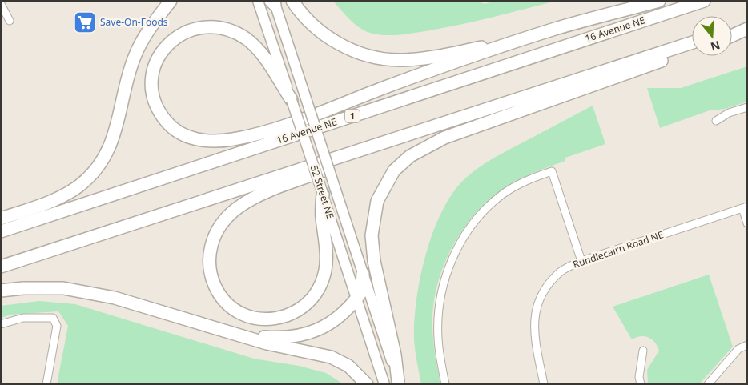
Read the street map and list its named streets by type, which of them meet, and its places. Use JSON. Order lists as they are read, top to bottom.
{
  "streets": {
    "highway": ["16 Avenue NE", "1"],
    "main road": ["52 Street NE"],
    "street": ["Rundlecairn Road NE"]
  },
  "places": {
    "supermarket": ["Save-On-Foods"]
  },
  "north": "bottom"
}
